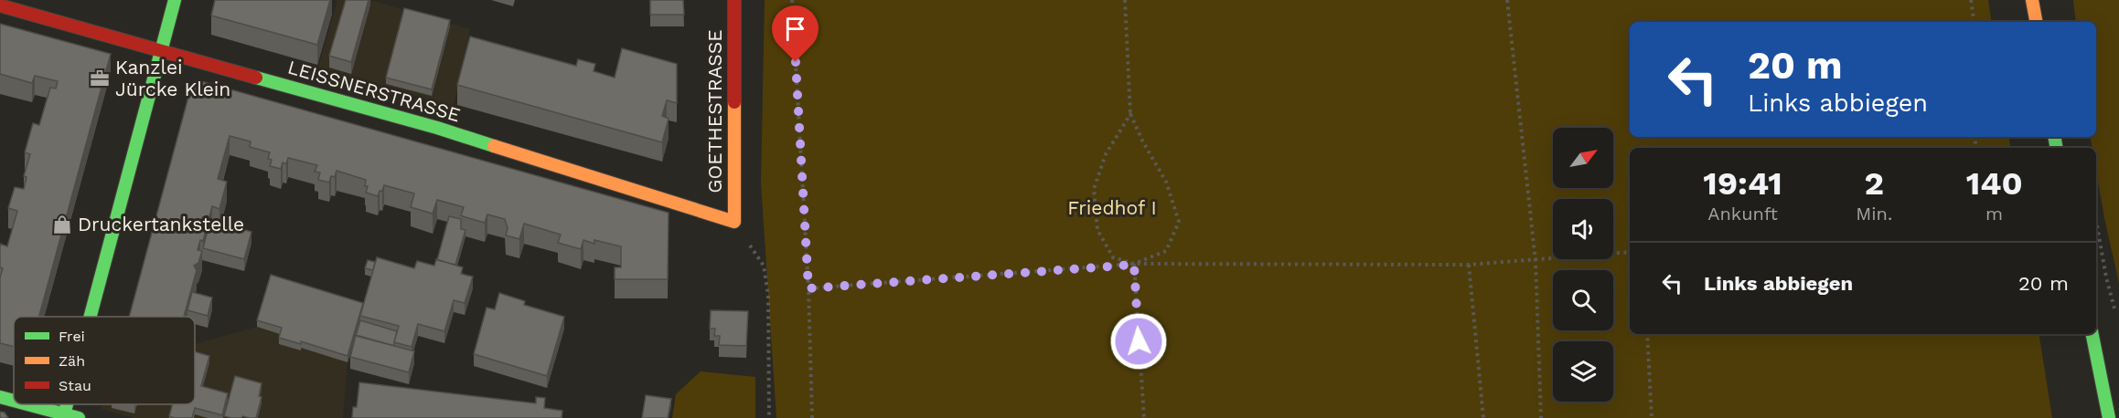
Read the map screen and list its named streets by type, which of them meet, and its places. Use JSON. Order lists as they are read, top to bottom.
{
  "streets": {
    "street": ["LEISSNERSTRASSE", "GOETHESTRASSE"]
  },
  "crossings": [
    ["LEISSNERSTRASSE", "GOETHESTRASSE"]
  ],
  "parks": ["Friedhof I"],
  "places": {
    "office": ["Kanzlei Jürcke Klein"],
    "shop": ["Druckertankstelle"]
  },
  "legend": ["Frei", "Zäh", "Stau"],
  "north": "top right",
  "page": {
    "turn": ["20 m", "Links abbiegen"],
    "eta": [
      "19:41",
      "Ankunft",
      "2",
      "Min.",
      "140",
      "m"
    ],
    "list": [
      {
        "name": "Links abbiegen",
        "value": "20 m"
      }
    ]
  }
}
